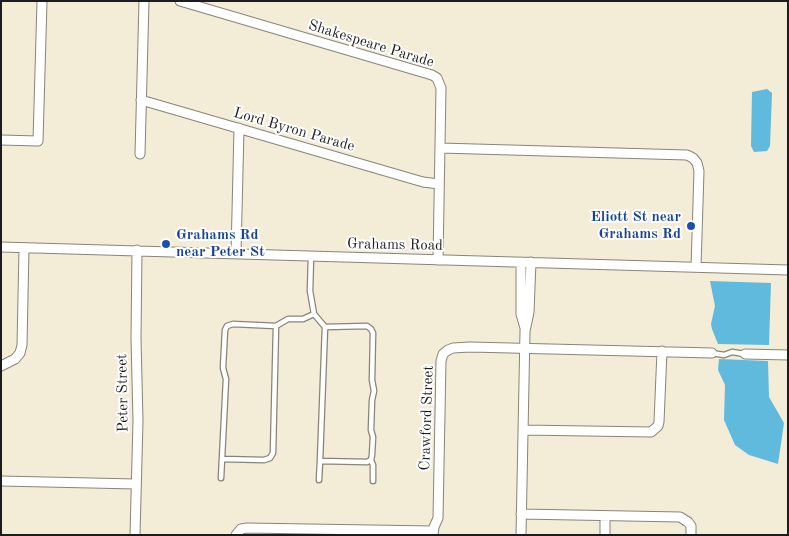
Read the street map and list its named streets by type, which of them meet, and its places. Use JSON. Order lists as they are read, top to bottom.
{
  "streets": {
    "street": [
      "Shakespeare Parade",
      "Lord Byron Parade",
      "Grahams Road",
      "Peter Street",
      "Crawford Street"
    ]
  },
  "crossings": [
    ["Shakespeare Parade", "Lord Byron Parade"],
    ["Shakespeare Parade", "Grahams Road"],
    ["Grahams Road", "Peter Street"]
  ],
  "places": ["Eliott St near Grahams Rd", "Grahams Rd near Peter St"]
}
